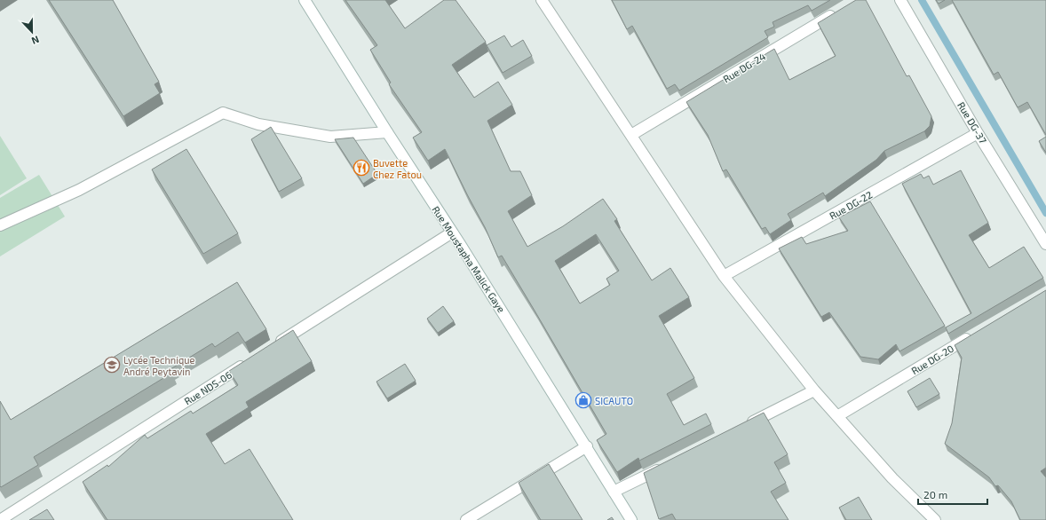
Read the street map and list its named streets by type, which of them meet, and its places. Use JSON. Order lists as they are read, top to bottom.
{
  "streets": {
    "street": [
      "Rue DG-24",
      "Rue DG-37",
      "Rue DG-22",
      "Rue Moustapha Malick Gaye",
      "Rue DG-20",
      "Rue NDS-06"
    ]
  },
  "crossings": [
    ["Rue DG-37", "Rue DG-22"]
  ],
  "places": {
    "restaurant": ["Buvette Chez Fatou"],
    "school or university": ["Lycée Technique André Peytavin"],
    "shop": ["SICAUTO"]
  },
  "scale_bar": "20 m",
  "north": "bottom"
}
